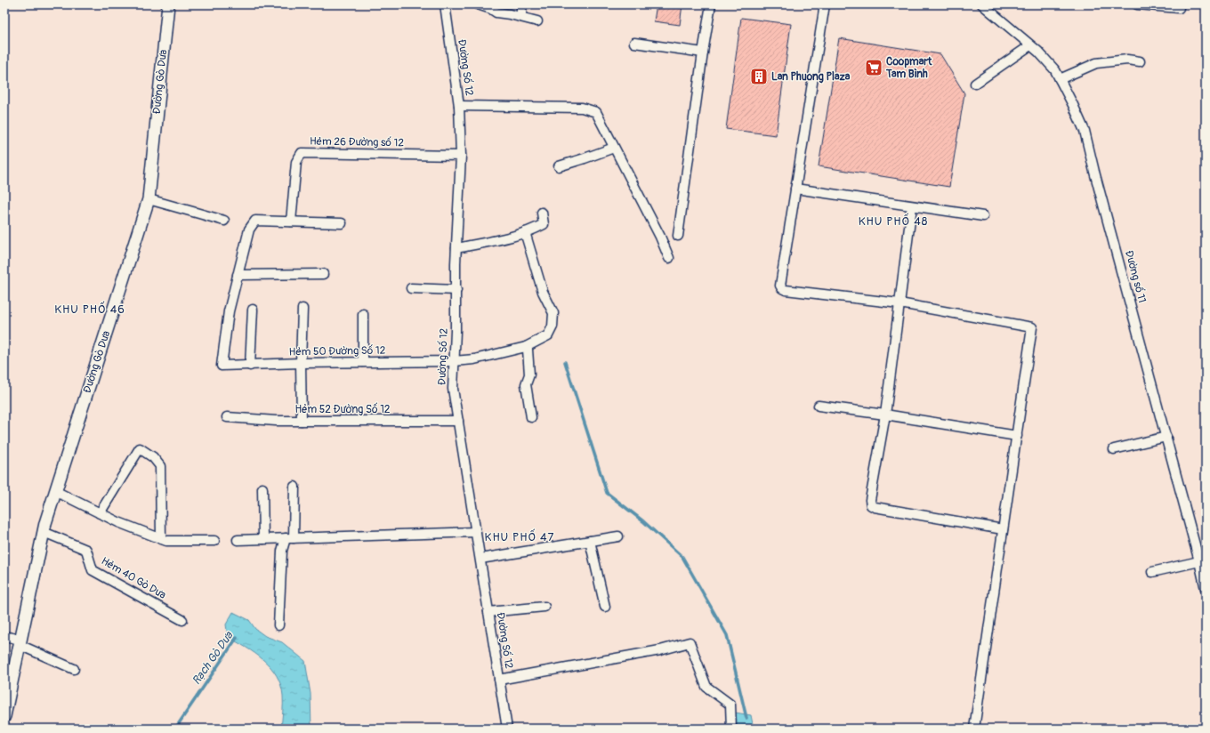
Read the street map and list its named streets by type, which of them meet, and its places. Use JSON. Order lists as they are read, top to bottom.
{
  "streets": {
    "street": [
      "Đường Số 12",
      "Đường Gò Dưa",
      "Hẻm 26 Đường số 12",
      "Đường số 11",
      "Hẻm 50 Đường Số 12",
      "Hẻm 52 Đường Số 12",
      "Hẻm 40 Gò Dưa"
    ]
  },
  "crossings": [
    ["Đường Số 12", "Hẻm 26 Đường số 12"],
    ["Đường Số 12", "Hẻm 50 Đường Số 12"],
    ["Đường Số 12", "Hẻm 52 Đường Số 12"],
    ["Đường Gò Dưa", "Hẻm 40 Gò Dưa"]
  ],
  "districts": ["KHU PHỐ 48", "KHU PHỐ 46", "KHU PHỐ 47"],
  "water": ["Rạch Gò Dưa"],
  "places": {
    "supermarket": ["Coopmart Tam Bình"],
    "building": ["Lan Phuong Plaza"]
  }
}
